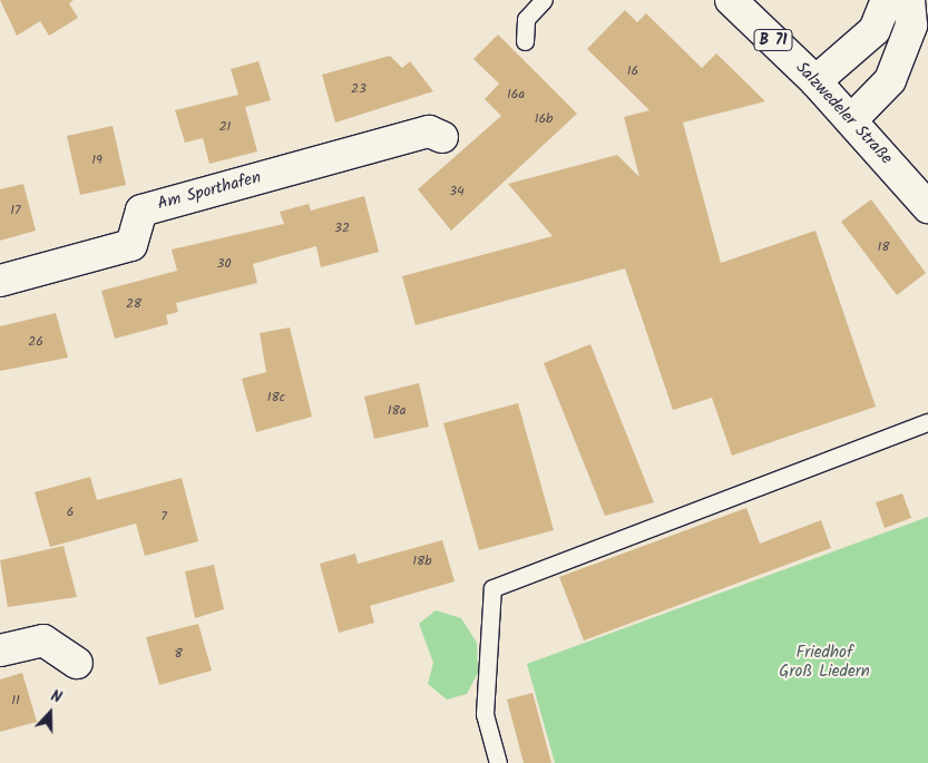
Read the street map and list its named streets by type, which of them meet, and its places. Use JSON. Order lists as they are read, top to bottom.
{
  "streets": {
    "street": ["B 71", "Salzwedeler Straße", "Am Sporthafen"]
  },
  "parks": ["Friedhof Groß Liedern"],
  "house_numbers": [
    "16",
    "23",
    "16a",
    "16b",
    "21",
    "19",
    "34",
    "17",
    "32",
    "18",
    "30",
    "28",
    "26",
    "18c",
    "18a",
    "6",
    "7",
    "18b",
    "8",
    "11"
  ],
  "north": "top"
}
